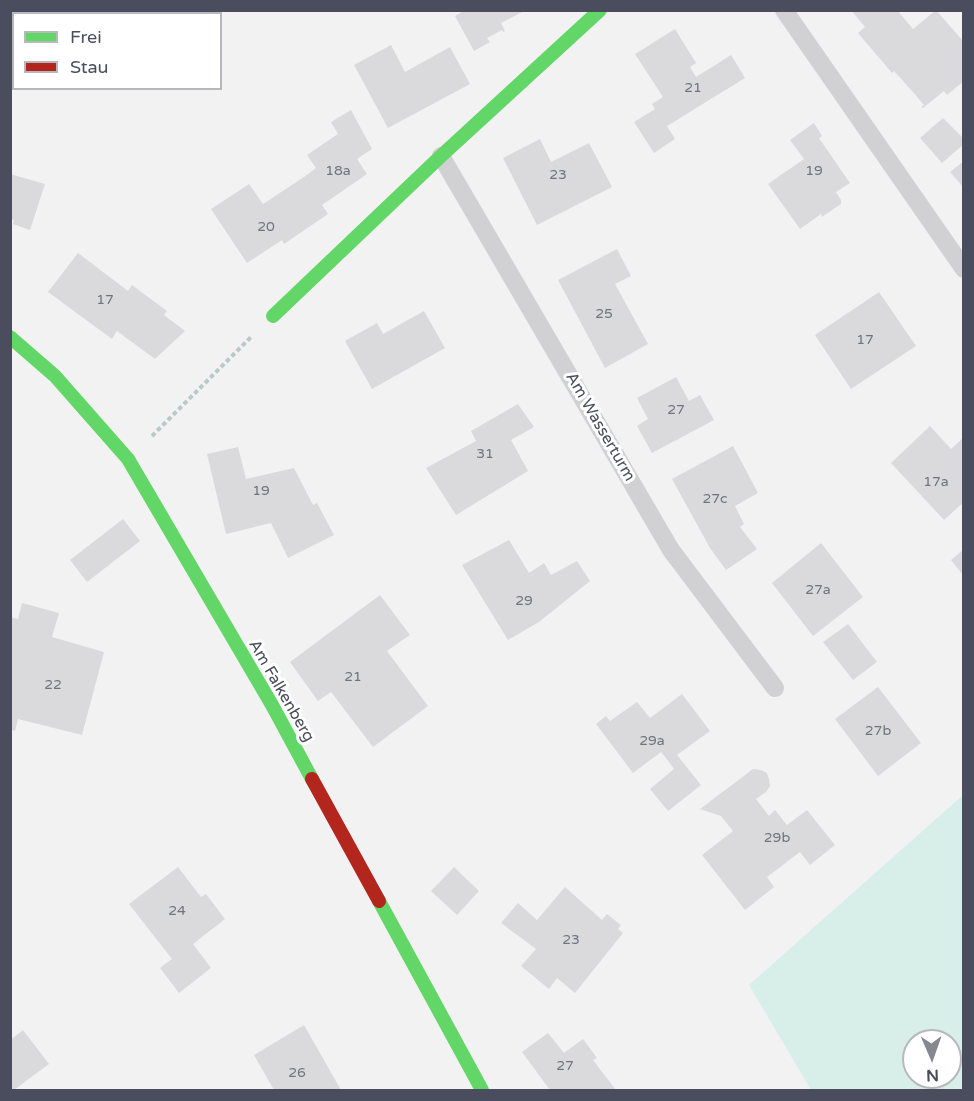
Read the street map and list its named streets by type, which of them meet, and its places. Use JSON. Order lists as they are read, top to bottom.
{
  "streets": {
    "street": ["Am Falkenberg"],
    "lane": ["Am Wasserturm"]
  },
  "house_numbers": [
    "21",
    "18a",
    "19",
    "23",
    "20",
    "17",
    "25",
    "17",
    "27",
    "31",
    "17a",
    "19",
    "27c",
    "27a",
    "29",
    "21",
    "22",
    "27b",
    "29a",
    "29b",
    "24",
    "23",
    "27",
    "26"
  ],
  "legend": ["Frei", "Stau"],
  "north": "bottom"
}
